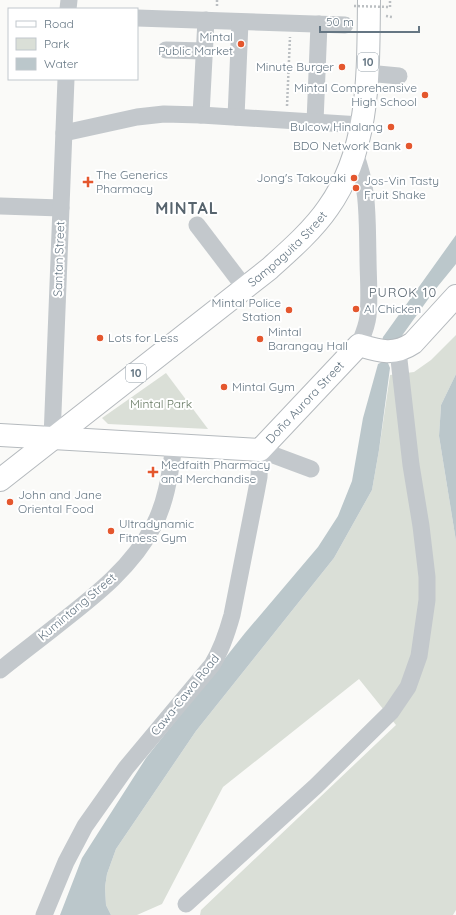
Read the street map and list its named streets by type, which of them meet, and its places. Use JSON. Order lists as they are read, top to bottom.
{
  "streets": {
    "main road": ["10", "Sampaguita Street", "Doña Aurora Street"],
    "street": ["Santan Street", "Kumintang Street", "Cawa-Cawa Road"]
  },
  "crossings": [
    ["Sampaguita Street", "Santan Street"],
    ["Sampaguita Street", "Doña Aurora Street"],
    ["Santan Street", "Doña Aurora Street"],
    ["Doña Aurora Street", "Kumintang Street"],
    ["Doña Aurora Street", "Cawa-Cawa Road"]
  ],
  "districts": ["MINTAL", "PUROK 10"],
  "parks": ["Mintal Park"],
  "places": {
    "other": [
      "Mintal Public Market",
      "Minute Burger",
      "Mintal Comprehensive High School",
      "Bulcow Hinalang",
      "BDO Network Bank",
      "Jong's Takoyaki",
      "Jos-Vin Tasty Fruit Shake",
      "Al Chicken",
      "Mintal Police Station",
      "Lots for Less",
      "Mintal Barangay Hall",
      "Mintal Gym",
      "John and Jane Oriental Food",
      "Ultradynamic Fitness Gym"
    ],
    "health": ["The Generics Pharmacy", "Medfaith Pharmacy and Merchandise"]
  },
  "legend": ["Road", "Park", "Water"],
  "scale_bar": "50 m"
}
